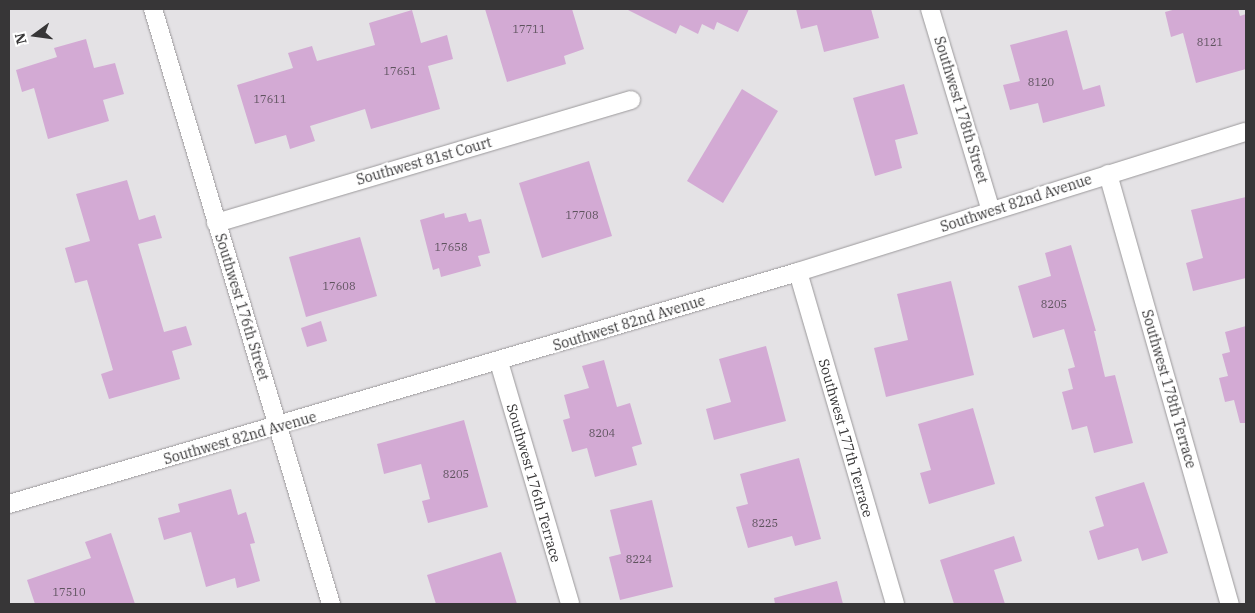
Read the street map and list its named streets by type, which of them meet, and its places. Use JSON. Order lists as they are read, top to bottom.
{
  "streets": {
    "street": [
      "Southwest 178th Street",
      "Southwest 81st Court",
      "Southwest 82nd Avenue",
      "Southwest 176th Street",
      "Southwest 178th Terrace",
      "Southwest 177th Terrace",
      "Southwest 176th Terrace"
    ]
  },
  "crossings": [
    ["Southwest 178th Street", "Southwest 82nd Avenue"],
    ["Southwest 81st Court", "Southwest 176th Street"],
    ["Southwest 82nd Avenue", "Southwest 176th Street"],
    ["Southwest 82nd Avenue", "Southwest 178th Terrace"],
    ["Southwest 82nd Avenue", "Southwest 177th Terrace"],
    ["Southwest 82nd Avenue", "Southwest 176th Terrace"]
  ],
  "house_numbers": [
    "17711",
    "8121",
    "17651",
    "8120",
    "17611",
    "17708",
    "17658",
    "17608",
    "8205",
    "8204",
    "8205",
    "8225",
    "8224",
    "17510"
  ],
  "north": "left"
}
